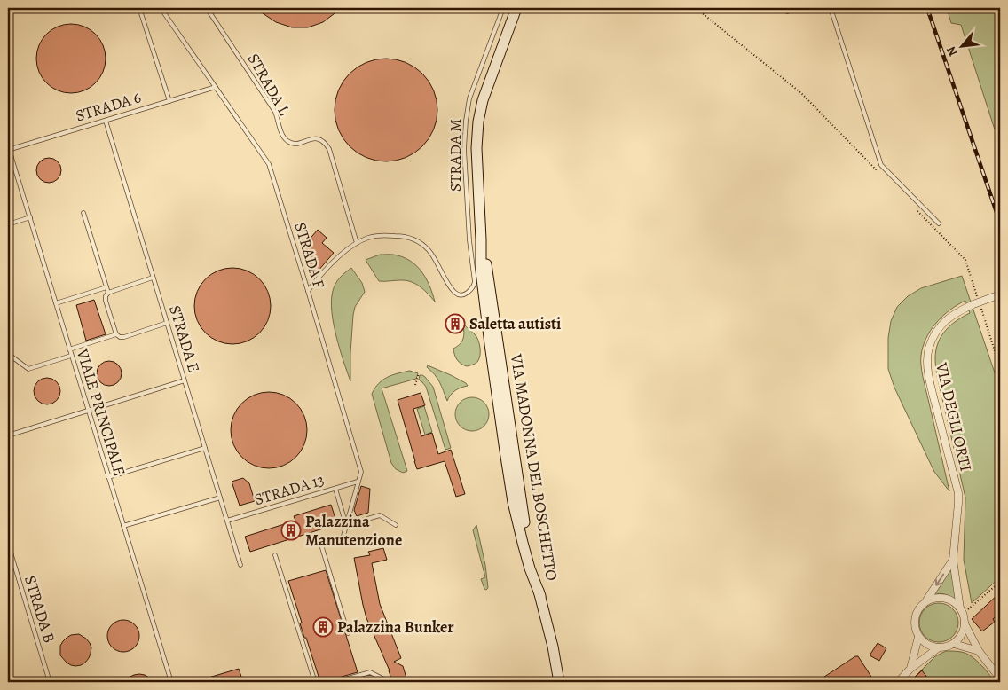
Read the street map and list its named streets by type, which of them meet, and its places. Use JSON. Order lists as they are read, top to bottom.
{
  "streets": {
    "main road": ["VIA MADONNA DEL BOSCHETTO"],
    "street": ["VIA DEGLI ORTI"],
    "lane": [
      "STRADA L",
      "STRADA 6",
      "STRADA M",
      "STRADA F",
      "STRADA E",
      "VIALE PRINCIPALE",
      "STRADA 13",
      "STRADA B"
    ]
  },
  "crossings": [
    ["STRADA L", "STRADA M"],
    ["STRADA 6", "STRADA F"],
    ["STRADA 6", "STRADA E"],
    ["STRADA 6", "VIALE PRINCIPALE"],
    ["STRADA F", "STRADA 13"],
    ["STRADA E", "STRADA 13"]
  ],
  "places": {
    "building": ["Saletta autisti", "Palazzina Manutenzione", "Palazzina Bunker"]
  },
  "north": "bottom left"
}
